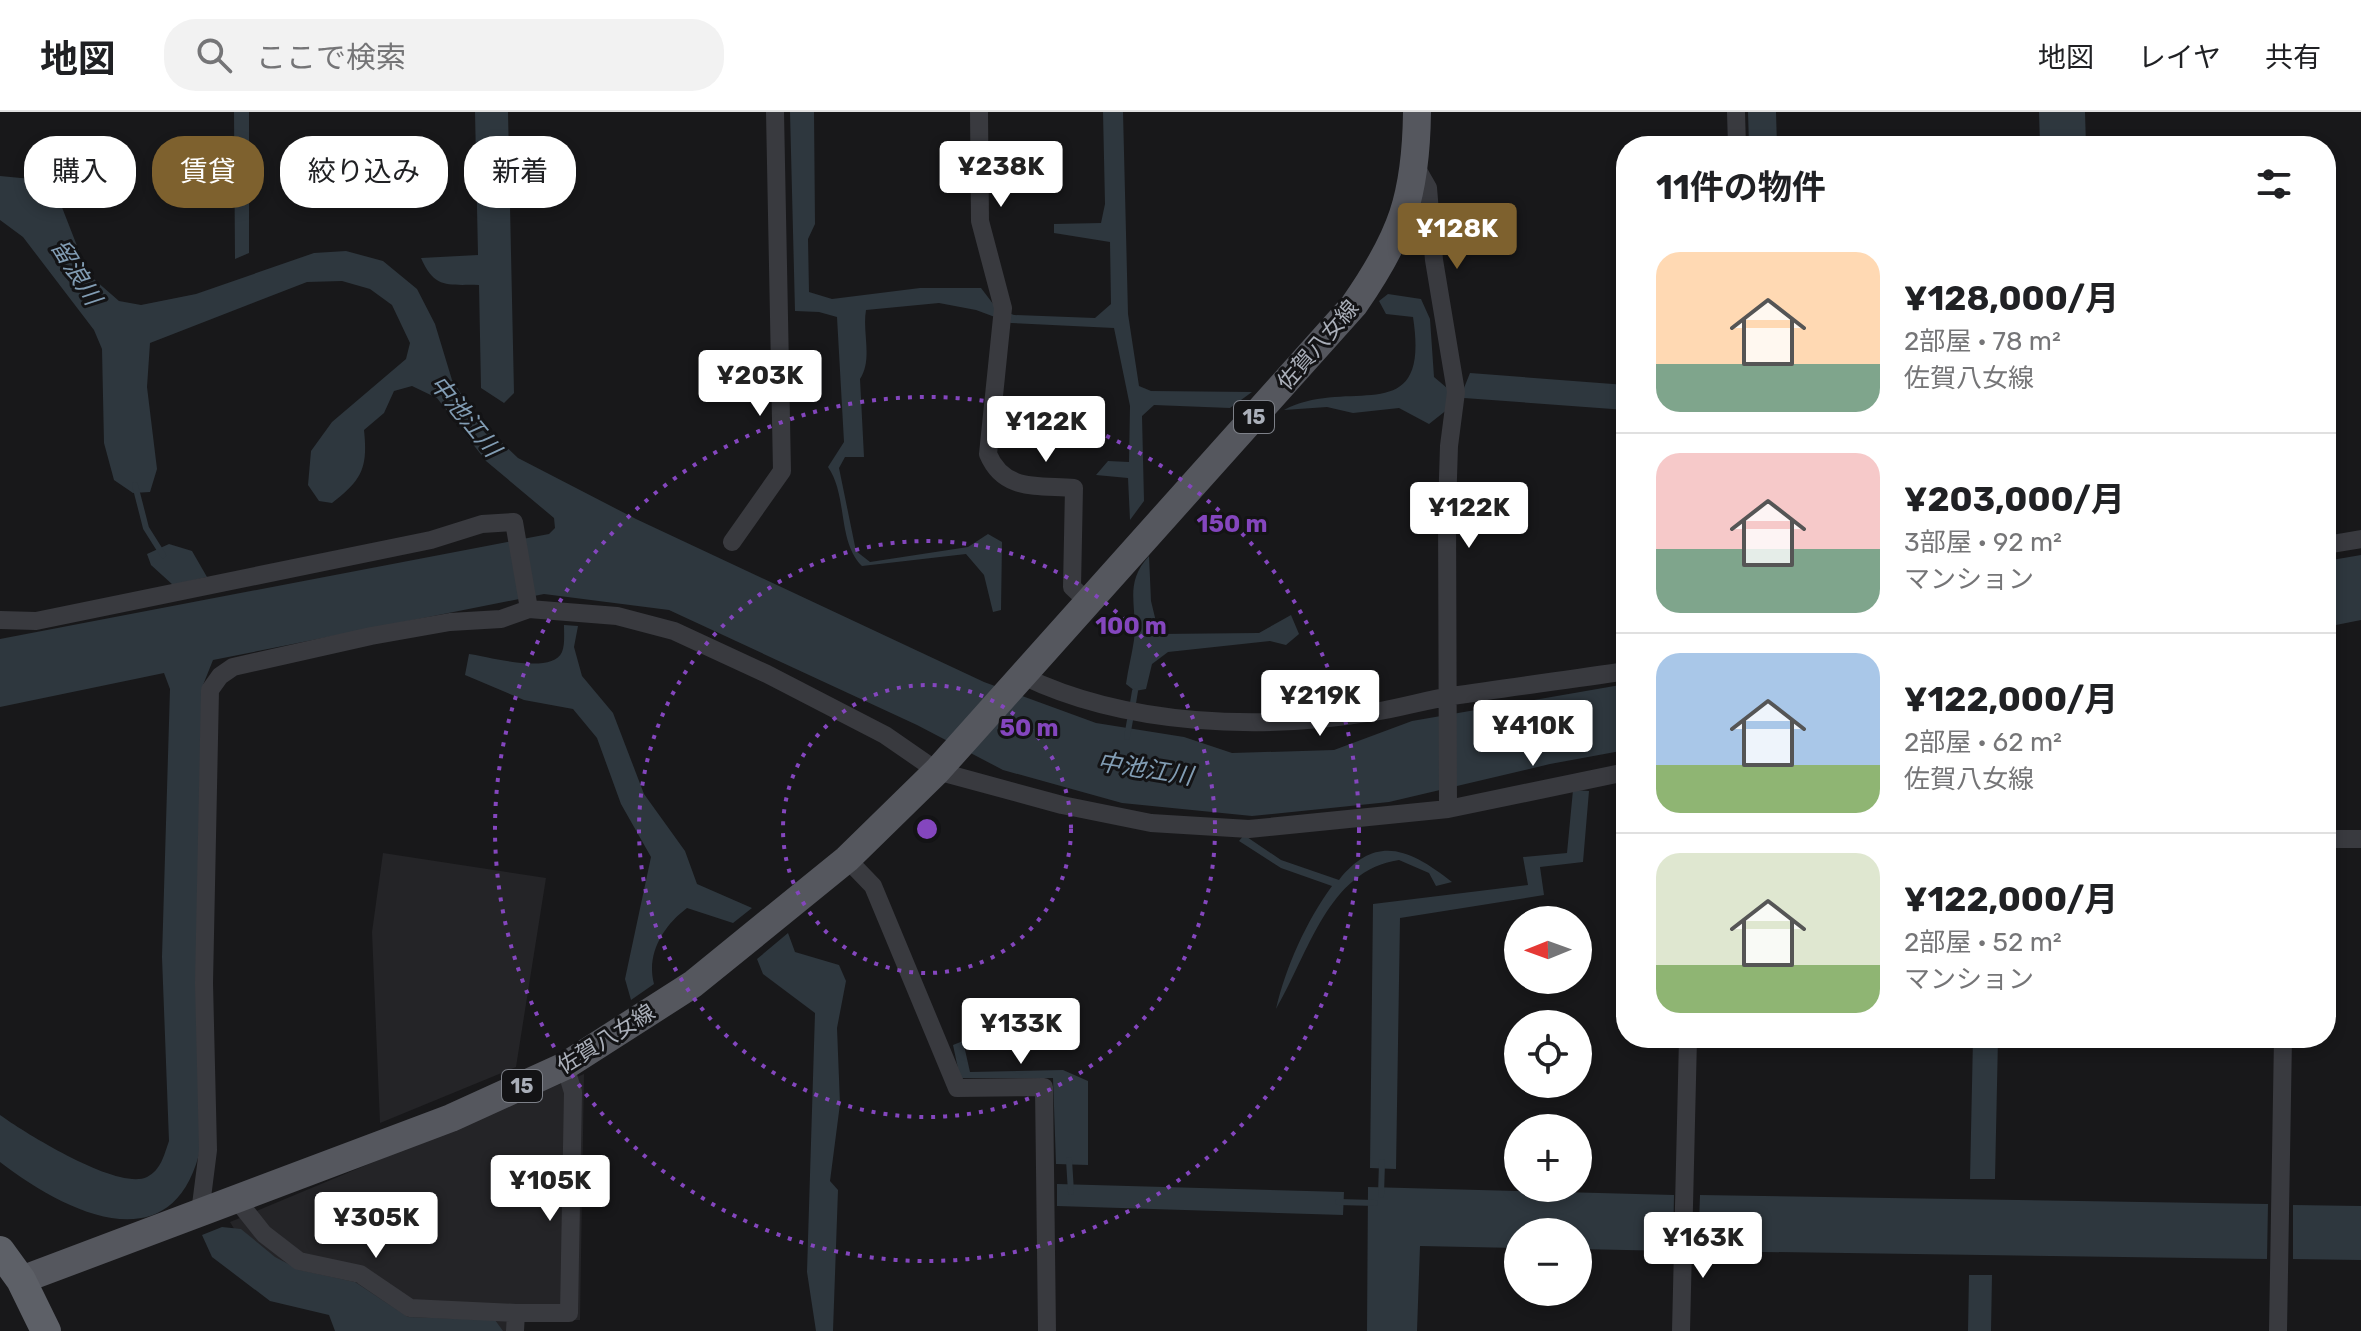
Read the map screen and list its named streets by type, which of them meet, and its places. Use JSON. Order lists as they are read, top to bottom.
{
  "streets": {
    "main road": ["佐賀八女線", "15"]
  },
  "crossings": [
    ["佐賀八女線", "15"]
  ],
  "water": ["留浪川", "中池江川"],
  "north": "left",
  "page": {
    "header": "地図",
    "search": "ここで検索",
    "nav": ["地図", "レイヤ", "共有"],
    "chip": [
      "購入",
      "賃貸",
      "絞り込み",
      "新着"
    ],
    "heading": "11件の物件",
    "price": [
      "¥238K",
      "¥128K",
      "¥203K",
      "¥122K",
      "¥122K",
      "¥219K",
      "¥410K",
      "¥133K",
      "¥105K",
      "¥305K",
      "¥163K"
    ],
    "list": [
      {
        "name": "¥128,000/月",
        "note": "2部屋 · 78 m² · 佐賀八女線"
      },
      {
        "name": "¥203,000/月",
        "note": "3部屋 · 92 m² · マンション"
      },
      {
        "name": "¥122,000/月",
        "note": "2部屋 · 62 m² · 佐賀八女線"
      },
      {
        "name": "¥122,000/月",
        "note": "2部屋 · 52 m² · マンション"
      }
    ],
    "map_buttons": ["+", "−"]
  },
  "rings": ["150 m", "100 m", "50 m"]
}
